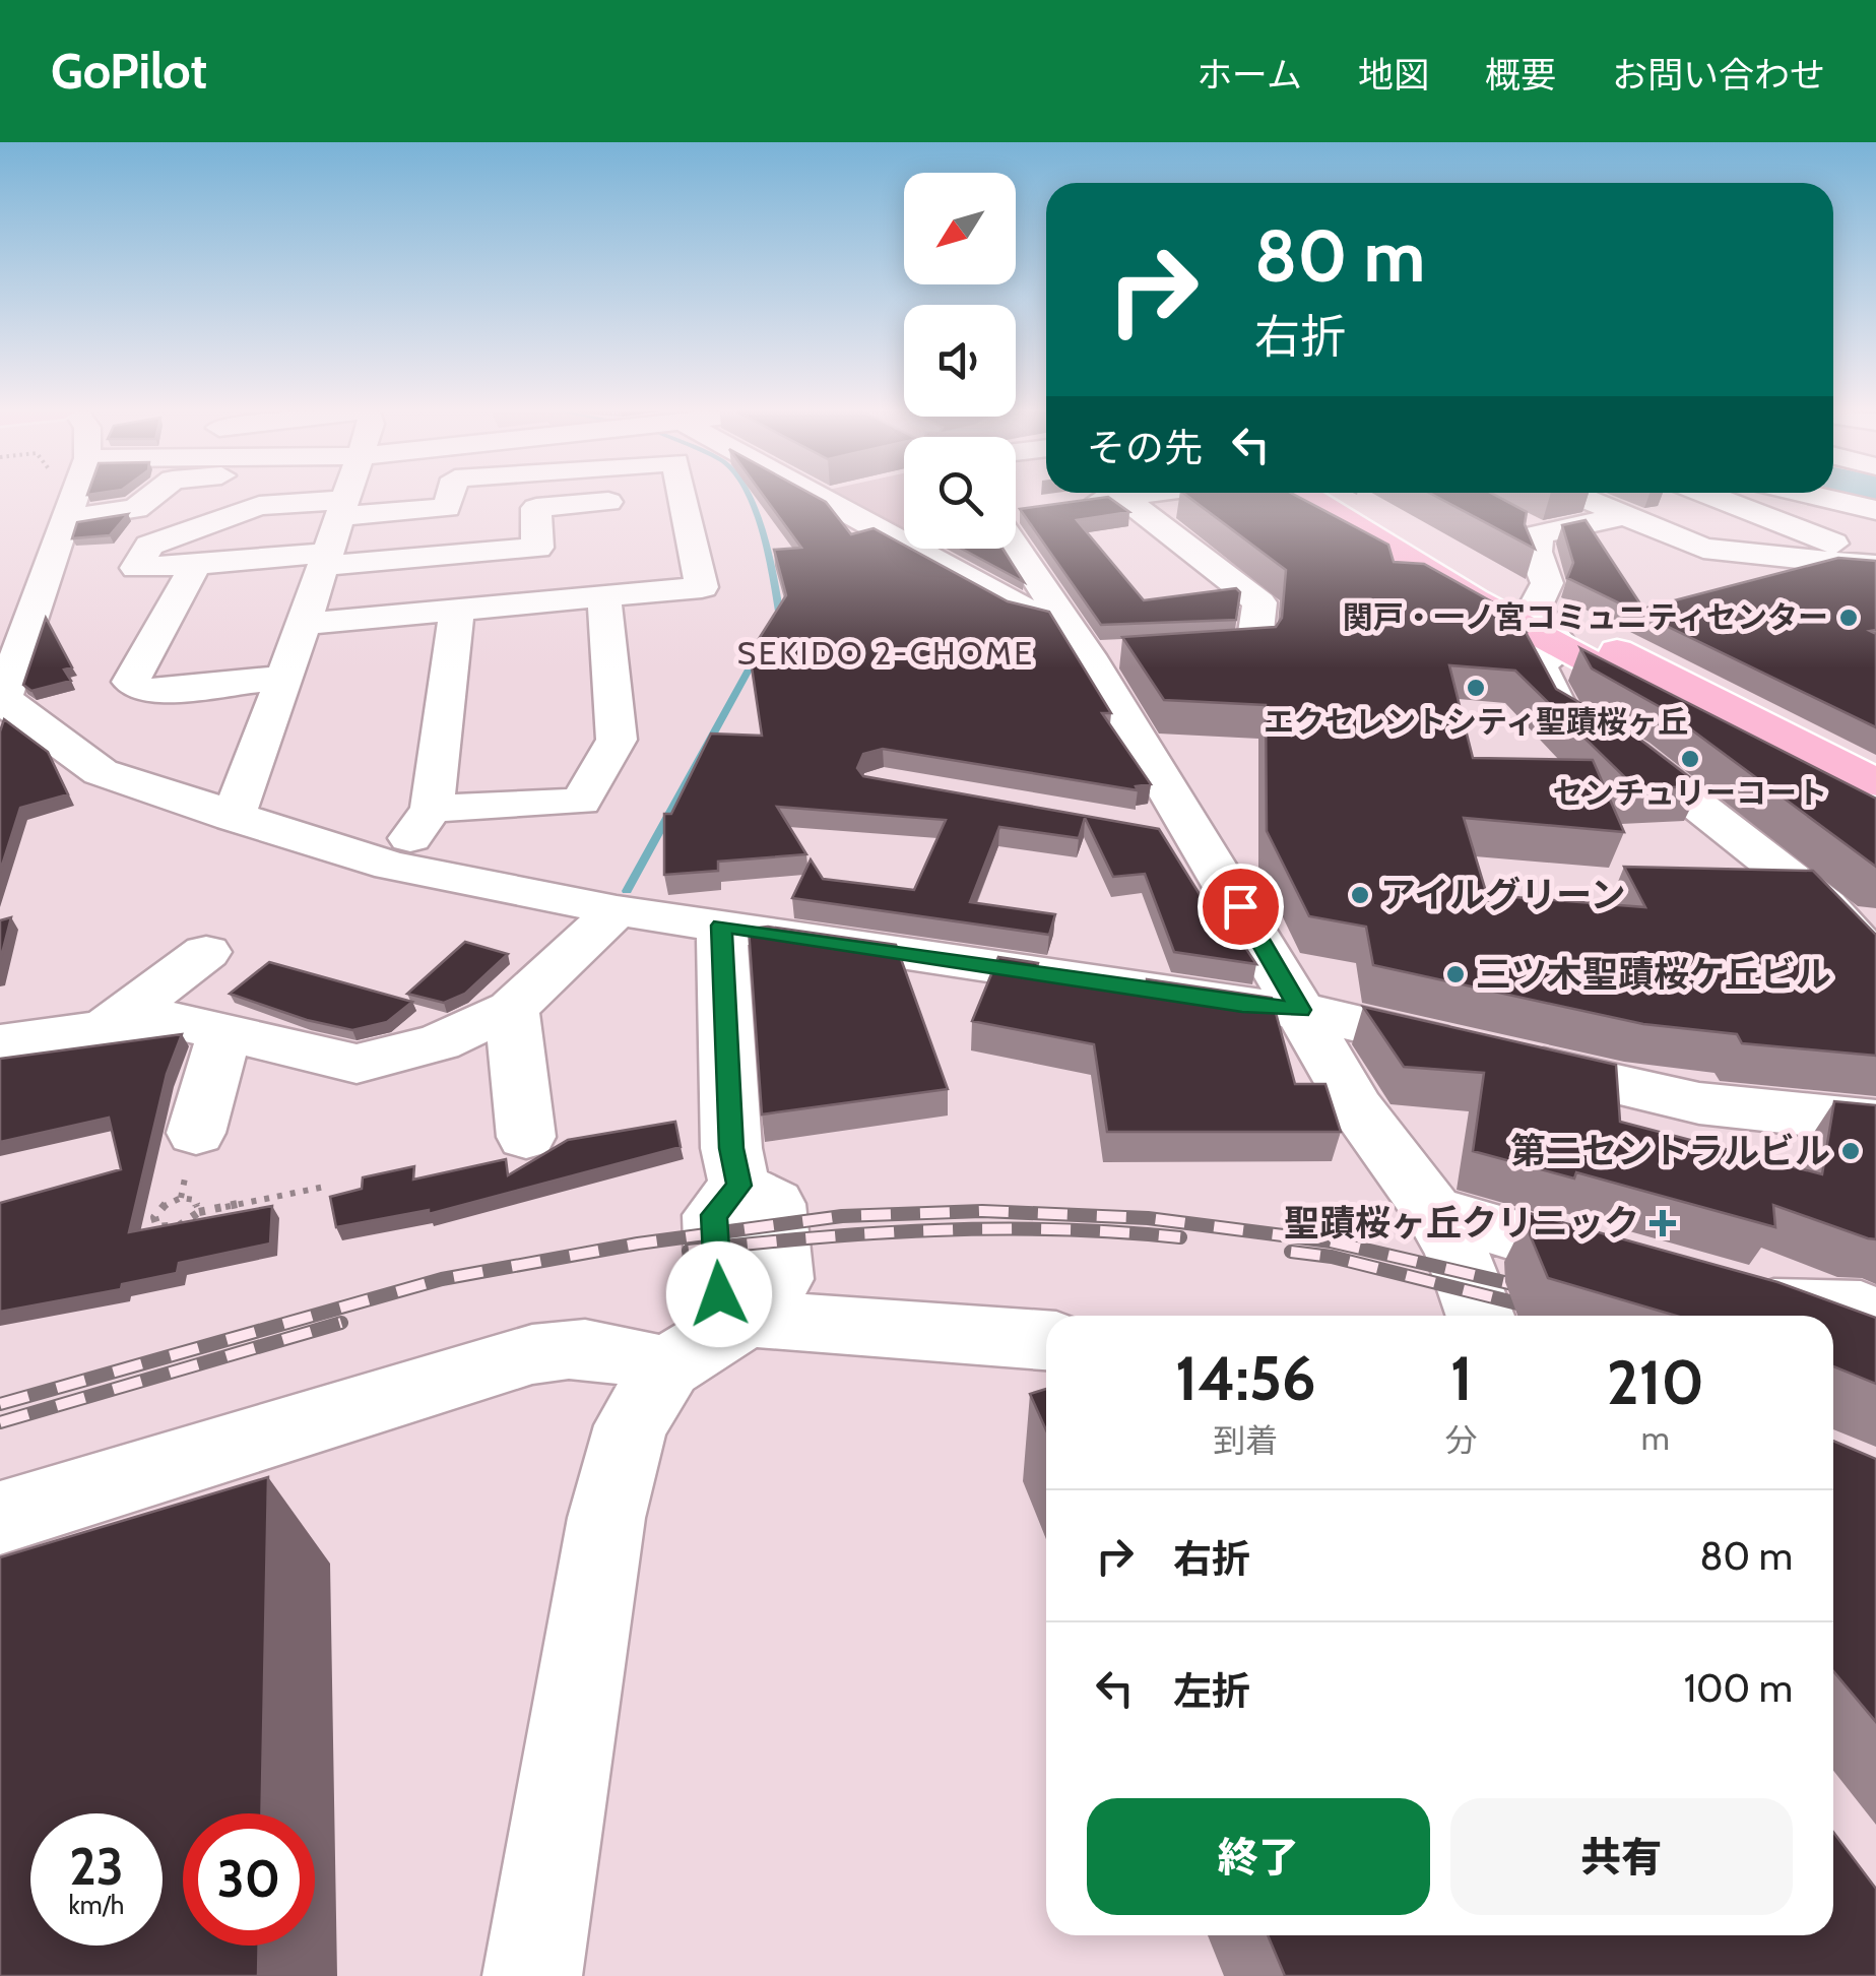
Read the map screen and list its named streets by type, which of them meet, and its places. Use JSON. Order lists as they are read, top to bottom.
{
  "districts": ["SEKIDO 2-CHOME"],
  "places": {
    "other": [
      "関戸・一ノ宮コミュニティセンター",
      "エクセレントシティ聖蹟桜ヶ丘",
      "センチュリーコート",
      "アイルグリーン",
      "三ツ木聖蹟桜ケ丘ビル",
      "第二セントラルビル"
    ],
    "health": ["聖蹟桜ヶ丘クリニック"]
  },
  "north": "bottom left",
  "page": {
    "header": "GoPilot",
    "nav": [
      "ホーム",
      "地図",
      "概要",
      "お問い合わせ"
    ],
    "turn": ["80 m", "右折"],
    "then": "その先",
    "eta": [
      "14:56",
      "到着",
      "1",
      "分",
      "210",
      "m"
    ],
    "list": [
      {
        "name": "右折",
        "value": "80 m"
      },
      {
        "name": "左折",
        "value": "100 m"
      }
    ],
    "buttons": ["終了", "共有"],
    "speed": "23 km/h",
    "limit": "30"
  }
}
